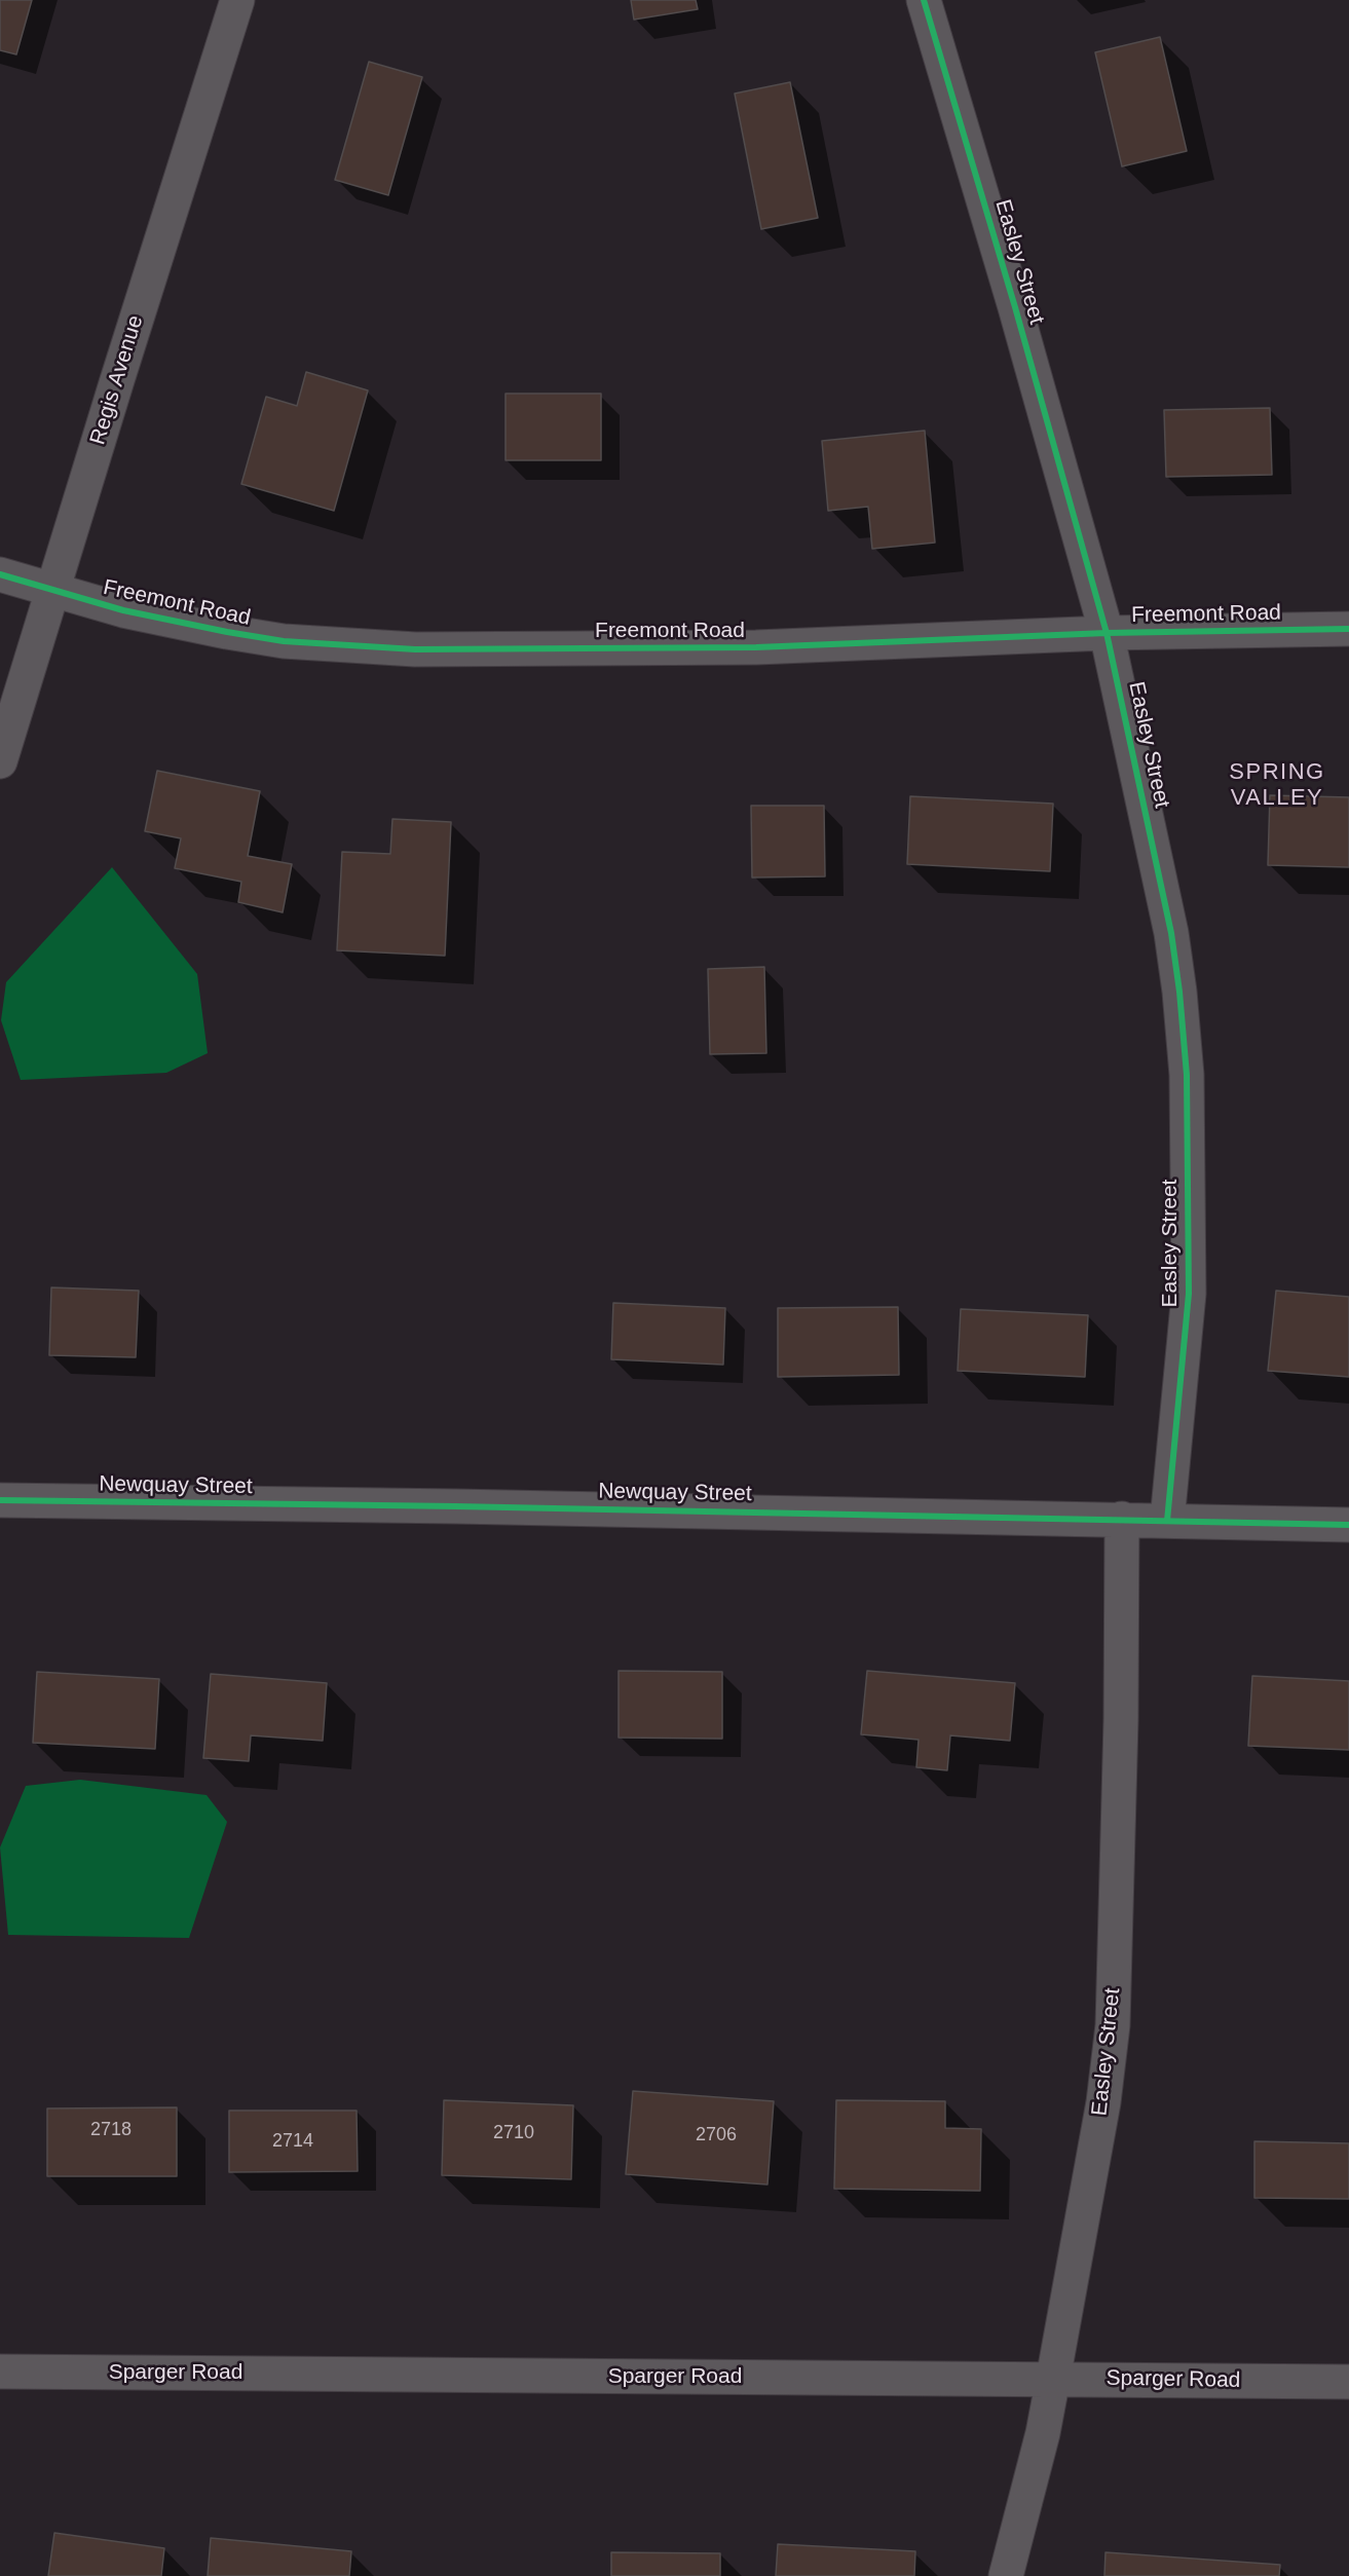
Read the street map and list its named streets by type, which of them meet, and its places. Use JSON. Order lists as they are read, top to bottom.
{
  "streets": {
    "street": [
      "Easley Street",
      "Regis Avenue",
      "Freemont Road",
      "Newquay Street",
      "Sparger Road"
    ]
  },
  "crossings": [
    ["Easley Street", "Freemont Road"],
    ["Easley Street", "Newquay Street"],
    ["Easley Street", "Sparger Road"],
    ["Regis Avenue", "Freemont Road"]
  ],
  "districts": ["SPRING VALLEY"],
  "house_numbers": [
    "2718",
    "2710",
    "2706",
    "2714"
  ]
}
